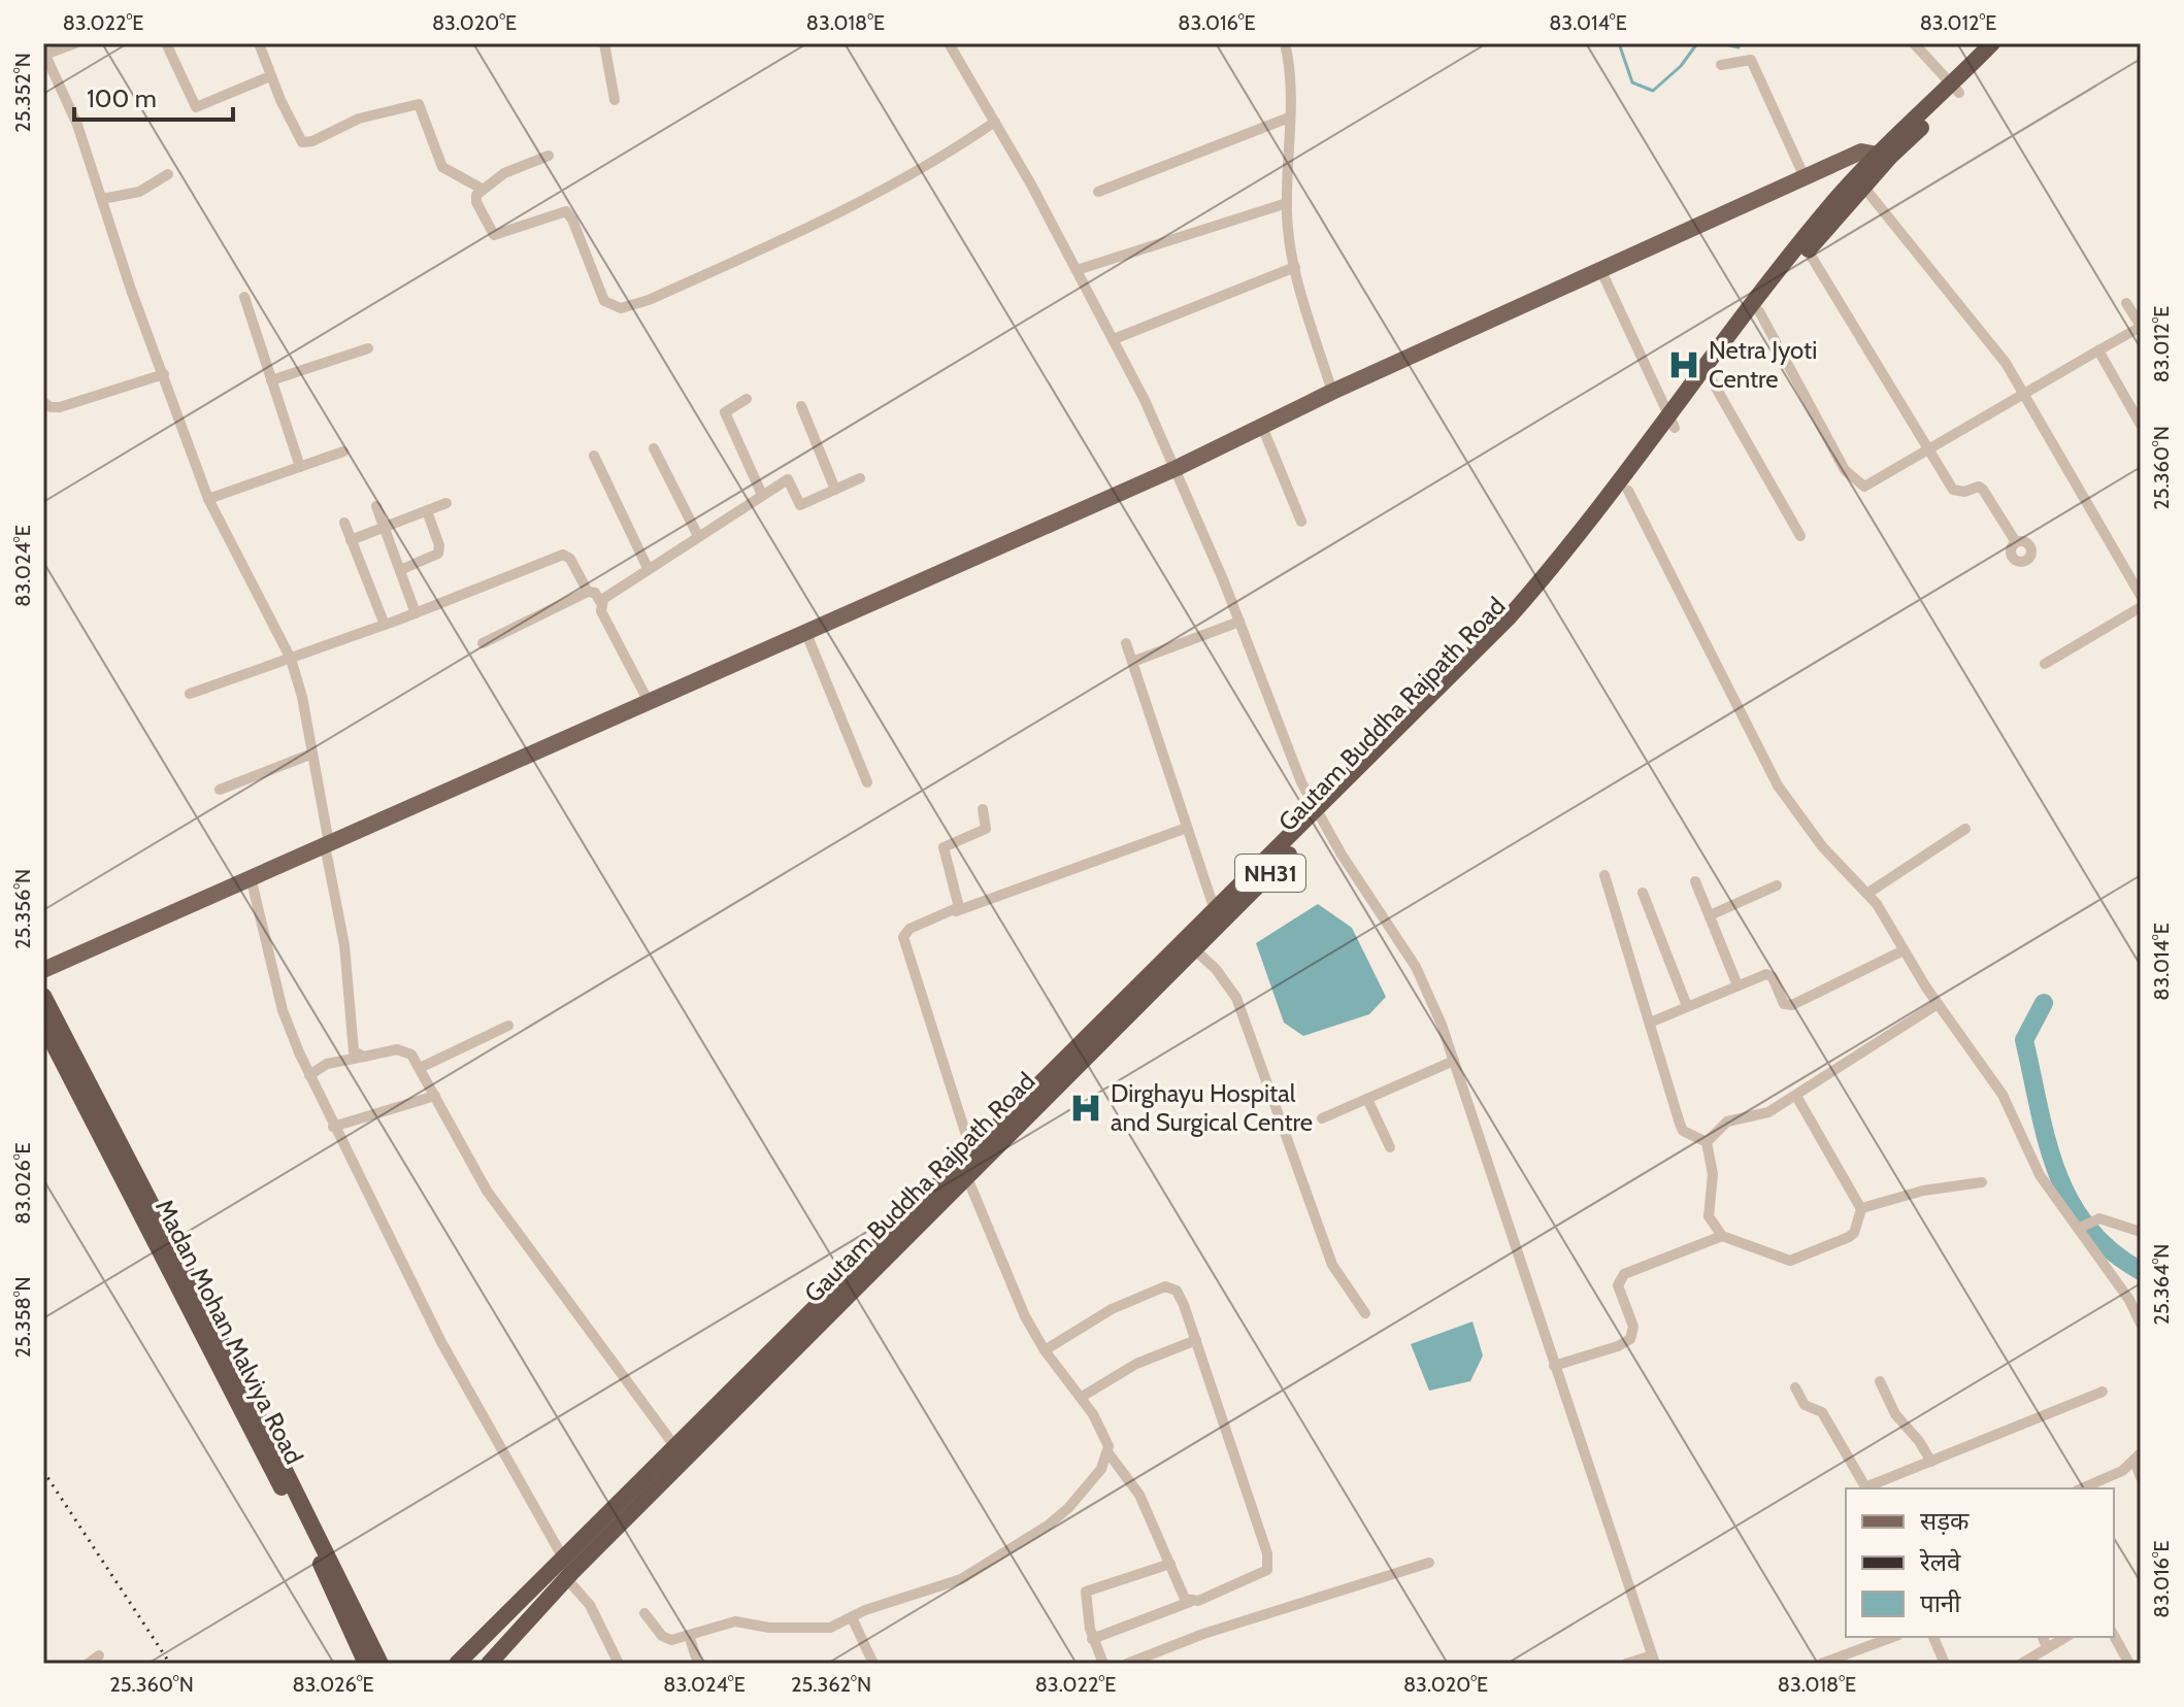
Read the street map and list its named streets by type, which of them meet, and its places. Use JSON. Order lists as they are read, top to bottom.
{
  "streets": {
    "highway": ["Gautam Buddha Rajpath Road", "NH31", "Madan Mohan Malviya Road"]
  },
  "crossings": [
    ["Gautam Buddha Rajpath Road", "NH31"]
  ],
  "places": {
    "hospital": ["Netra Jyoti Centre", "Dirghayu Hospital and Surgical Centre"]
  },
  "legend": ["सड़क", "रेलवे", "पानी"],
  "scale_bar": "100 m",
  "coordinates": [
    "83.022°E",
    "83.020°E",
    "83.018°E",
    "83.016°E",
    "83.014°E",
    "83.012°E",
    "25.352°N",
    "25.360°N",
    "83.024°E",
    "25.356°N",
    "83.026°E",
    "25.364°N",
    "25.358°N",
    "25.362°N"
  ]
}
